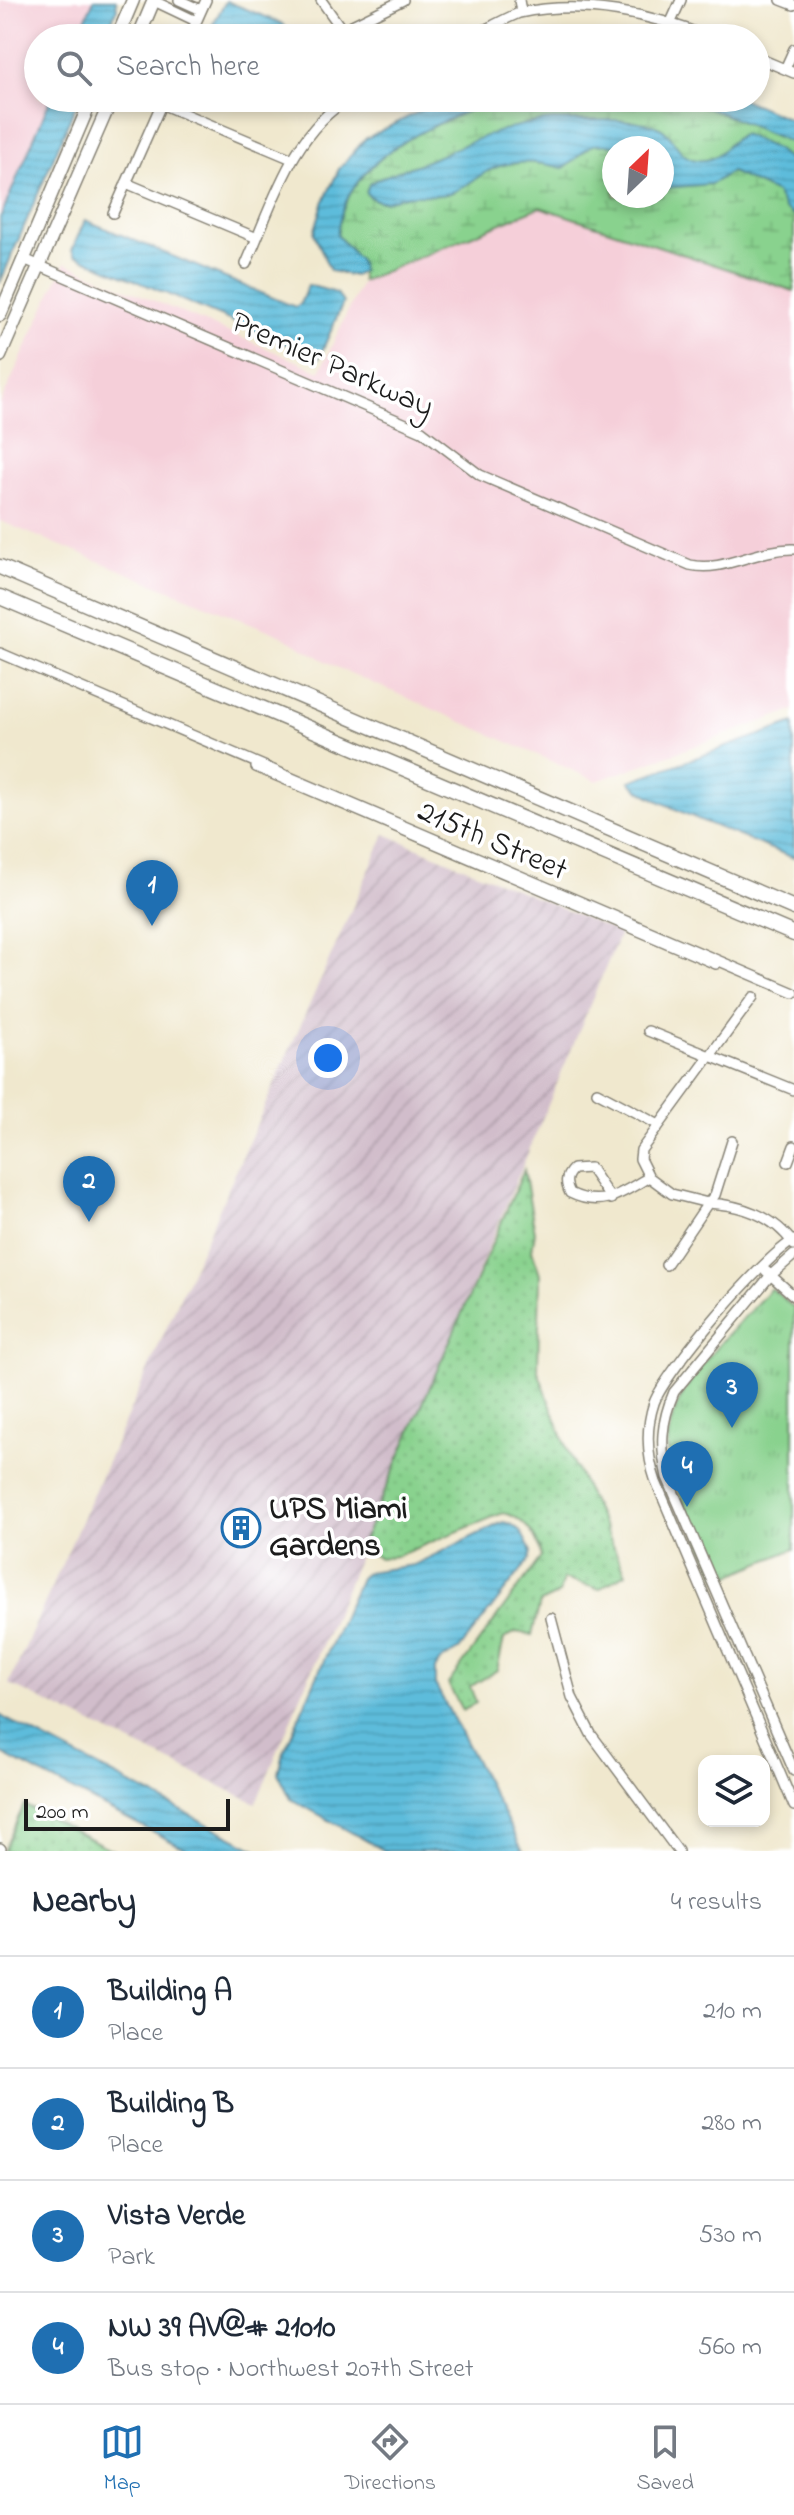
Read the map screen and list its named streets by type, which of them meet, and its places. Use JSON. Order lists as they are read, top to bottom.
{
  "streets": {
    "street": ["Premier Parkway", "215th Street"]
  },
  "places": {
    "building": ["UPS Miami Gardens"]
  },
  "scale_bar": "200 m",
  "north": "top right",
  "page": {
    "search": "Search here",
    "pins": [
      "1",
      "2",
      "3",
      "4"
    ],
    "scale": "200 m",
    "heading": ["Nearby", "4 results"],
    "list": [
      {
        "mark": "1",
        "name": "Building A",
        "note": "Place",
        "value": "210 m"
      },
      {
        "mark": "2",
        "name": "Building B",
        "note": "Place",
        "value": "280 m"
      },
      {
        "mark": "3",
        "name": "Vista Verde",
        "note": "Park",
        "value": "530 m"
      },
      {
        "mark": "4",
        "name": "NW 39 AV@# 21010",
        "note": "Bus stop · Northwest 207th Street",
        "value": "560 m"
      }
    ],
    "nav": ["Map", "Directions", "Saved"]
  }
}
